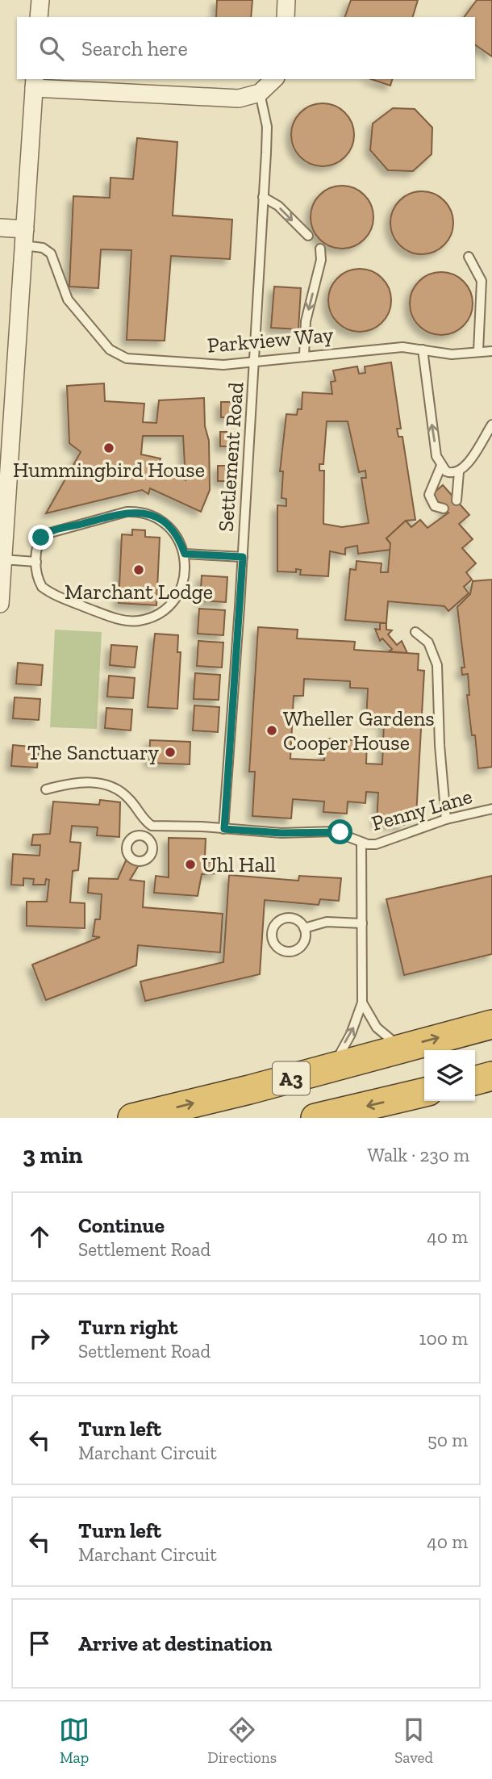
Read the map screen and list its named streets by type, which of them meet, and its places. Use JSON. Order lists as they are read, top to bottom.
{
  "streets": {
    "highway": ["A3"],
    "lane": ["Parkview Way", "Settlement Road", "Penny Lane"]
  },
  "crossings": [
    ["Parkview Way", "Settlement Road"]
  ],
  "places": [
    "Hummingbird House",
    "Marchant Lodge",
    "Wheller Gardens Cooper House",
    "The Sanctuary",
    "Uhl Hall"
  ],
  "page": {
    "search": "Search here",
    "heading": ["3 min", "Walk · 230 m"],
    "list": [
      ["Continue", "Settlement Road", "40 m"],
      ["Turn right", "Settlement Road", "100 m"],
      ["Turn left", "Marchant Circuit", "50 m"],
      ["Turn left", "Marchant Circuit", "40 m"],
      "Arrive at destination"
    ],
    "nav": ["Map", "Directions", "Saved"]
  }
}
